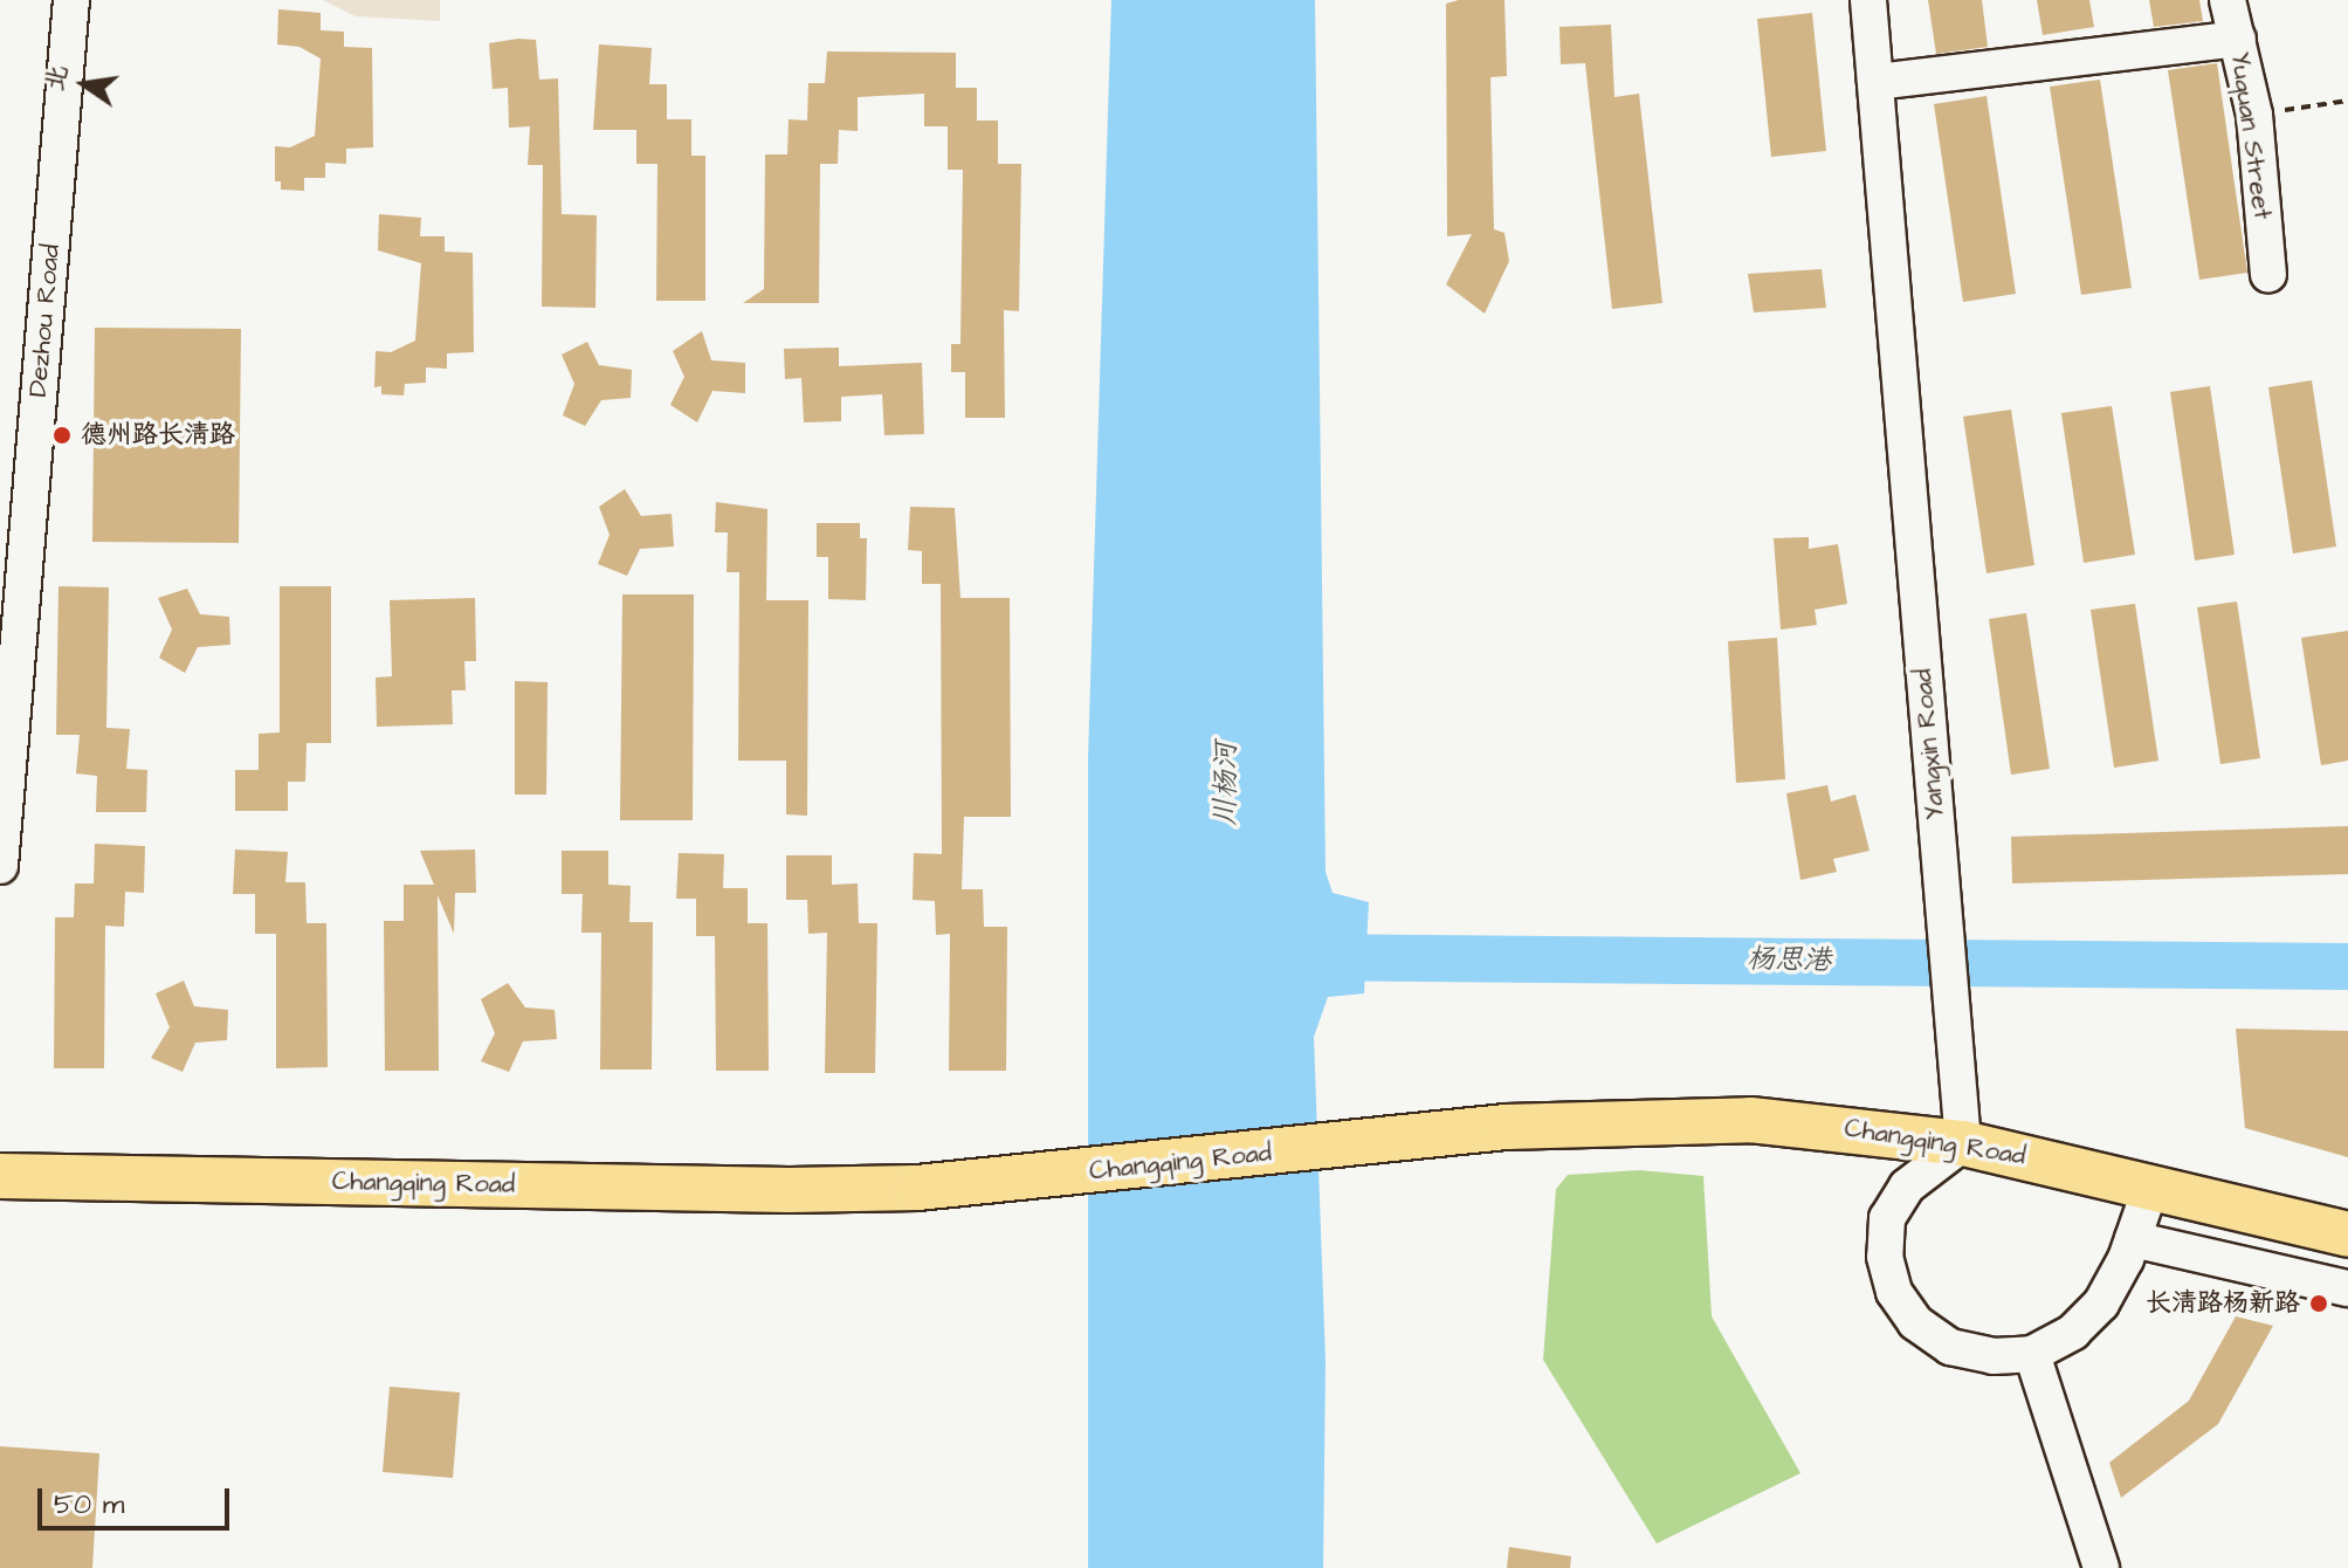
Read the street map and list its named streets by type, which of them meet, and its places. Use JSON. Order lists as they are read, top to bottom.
{
  "streets": {
    "main road": ["Changqing Road"],
    "street": ["Yuquan Street", "Dezhou Road", "Yangxin Road"]
  },
  "crossings": [
    ["Yangxin Road", "Changqing Road"]
  ],
  "water": ["川杨河", "杨思港"],
  "places": ["德州路长清路", "长清路杨新路"],
  "scale_bar": "50 m",
  "north": "left"
}
